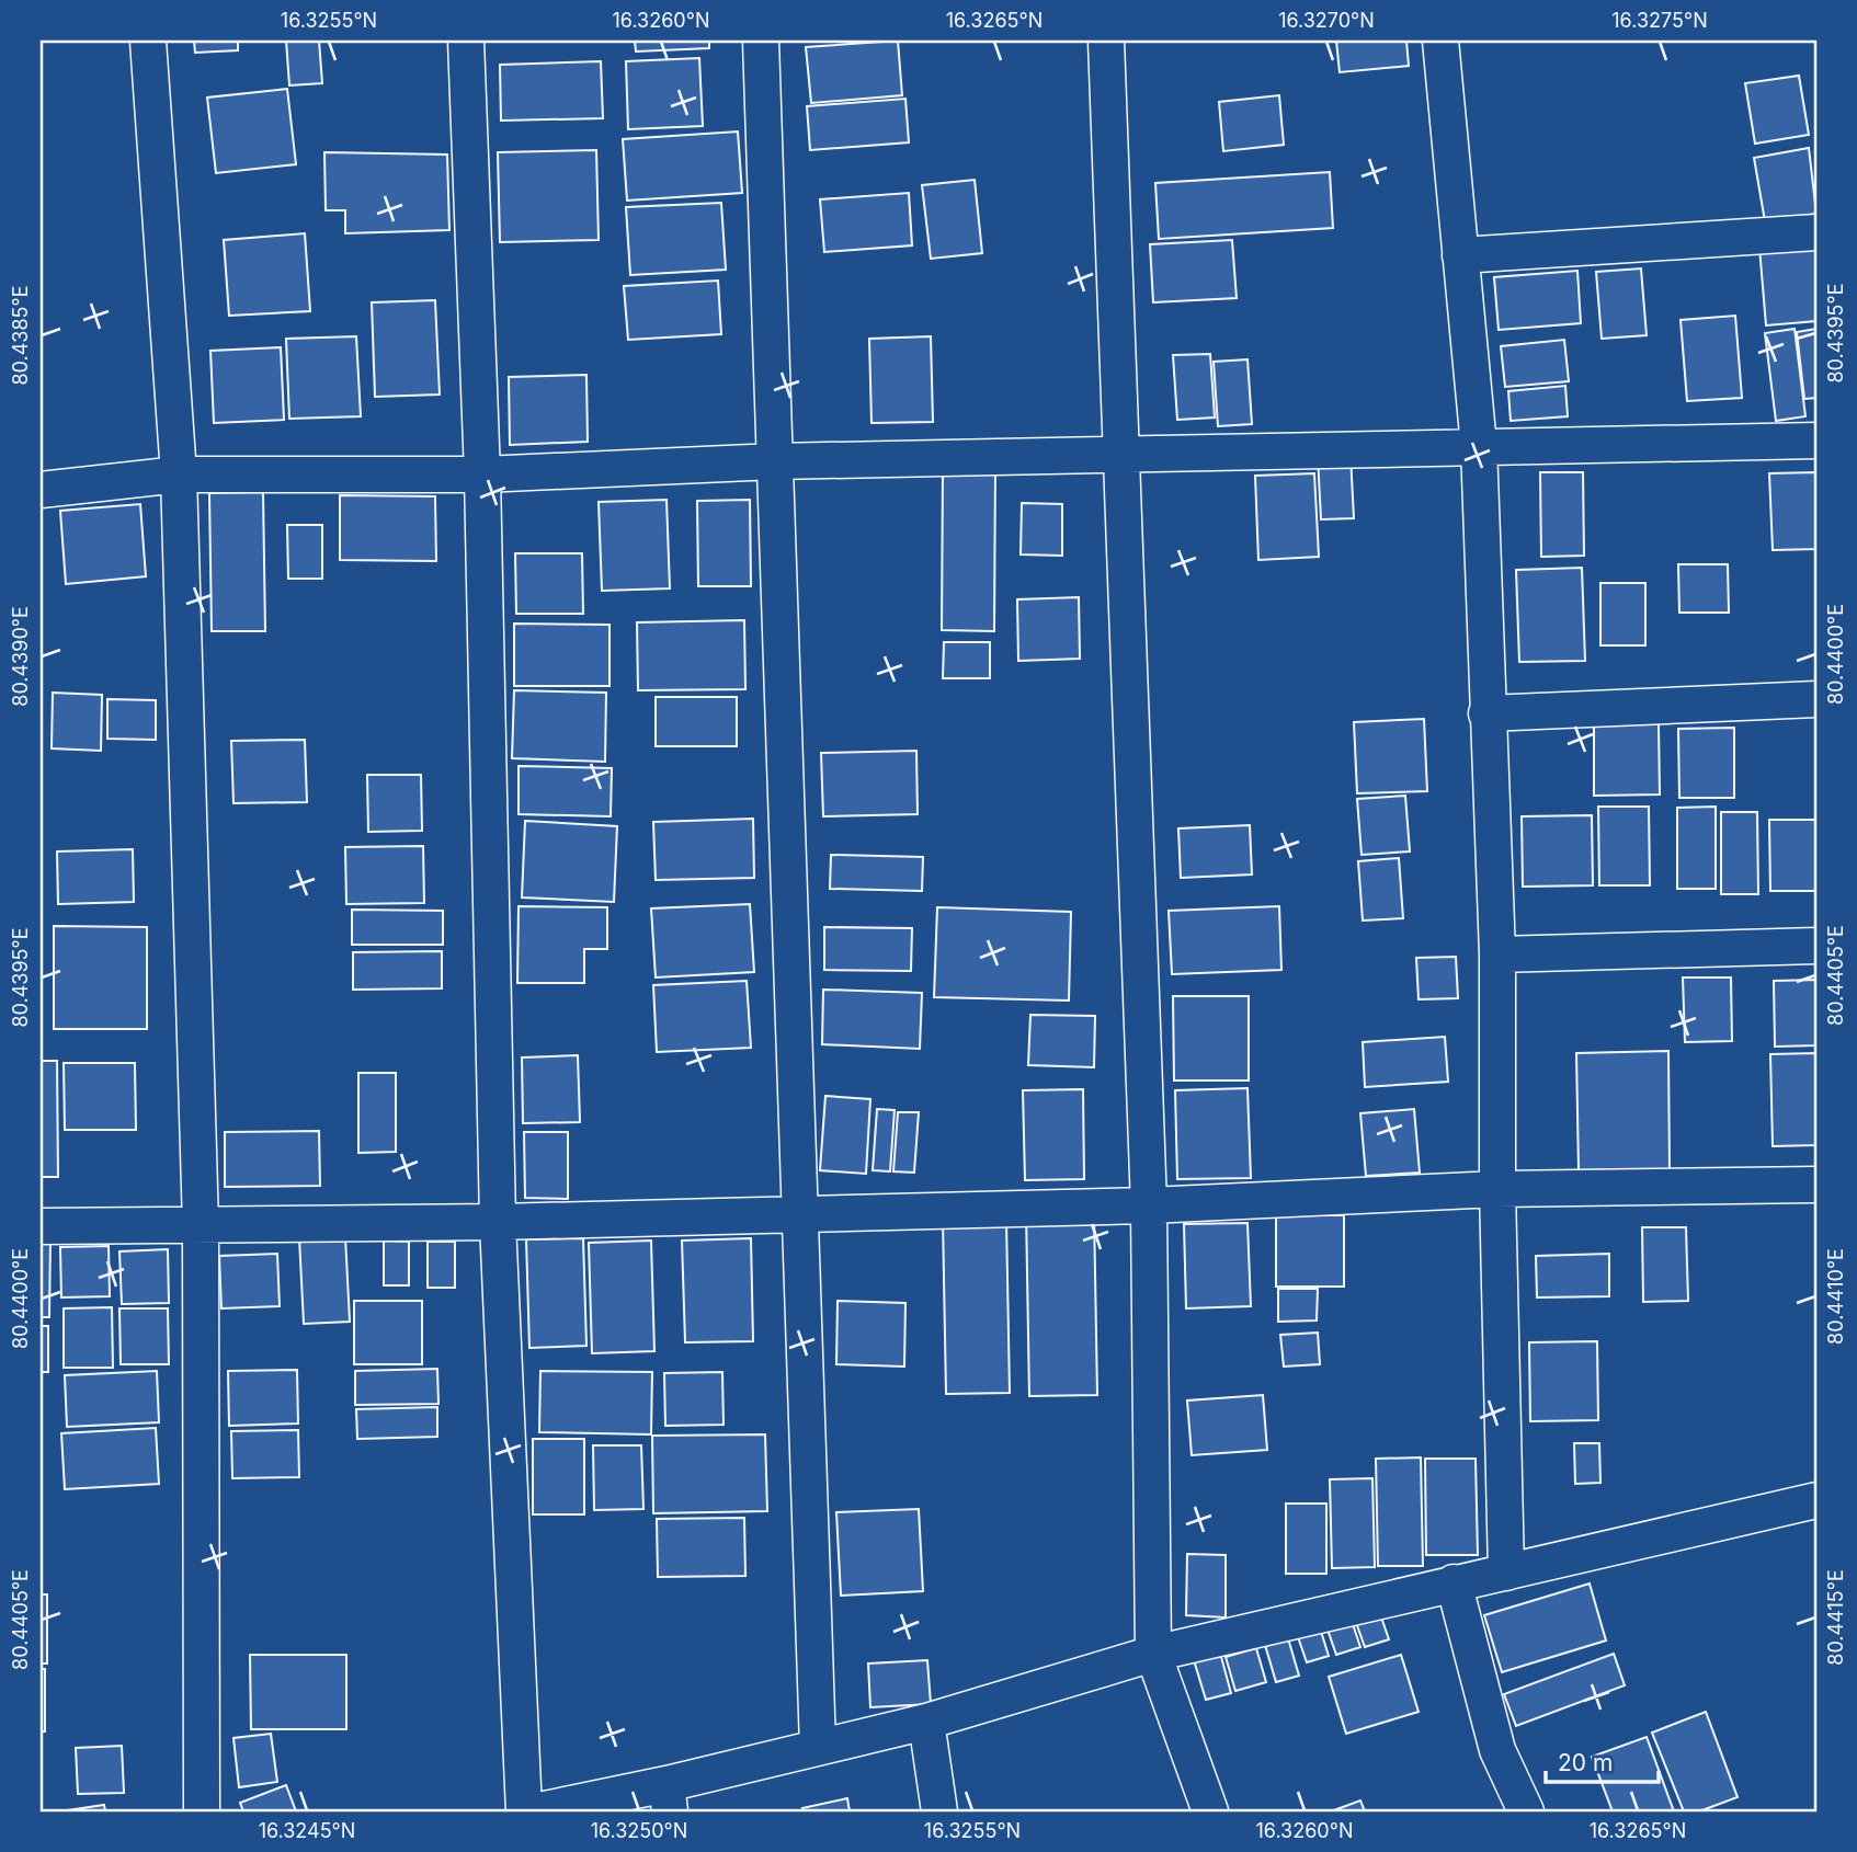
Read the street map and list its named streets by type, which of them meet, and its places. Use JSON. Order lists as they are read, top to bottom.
{
  "scale_bar": "20 m",
  "coordinates": [
    "16.3255°N",
    "16.3260°N",
    "16.3265°N",
    "16.3270°N",
    "16.3275°N",
    "80.4395°E",
    "80.4385°E",
    "80.4400°E",
    "80.4390°E",
    "80.4405°E",
    "80.4410°E",
    "80.4415°E",
    "16.3245°N",
    "16.3250°N"
  ]
}
